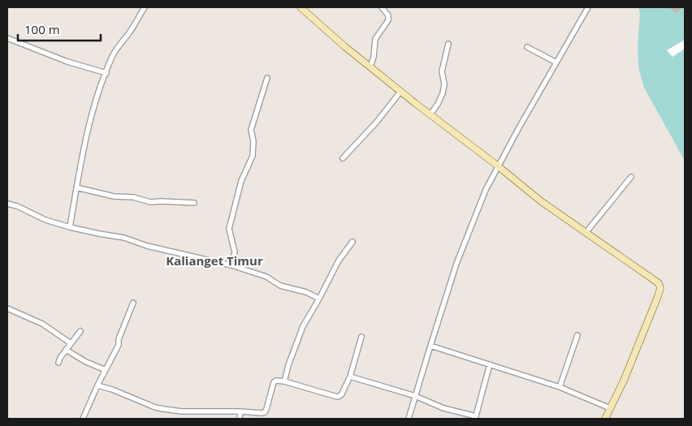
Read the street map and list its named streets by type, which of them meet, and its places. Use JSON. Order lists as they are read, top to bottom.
{
  "districts": ["Kalianget Timur"],
  "scale_bar": "100 m"
}
